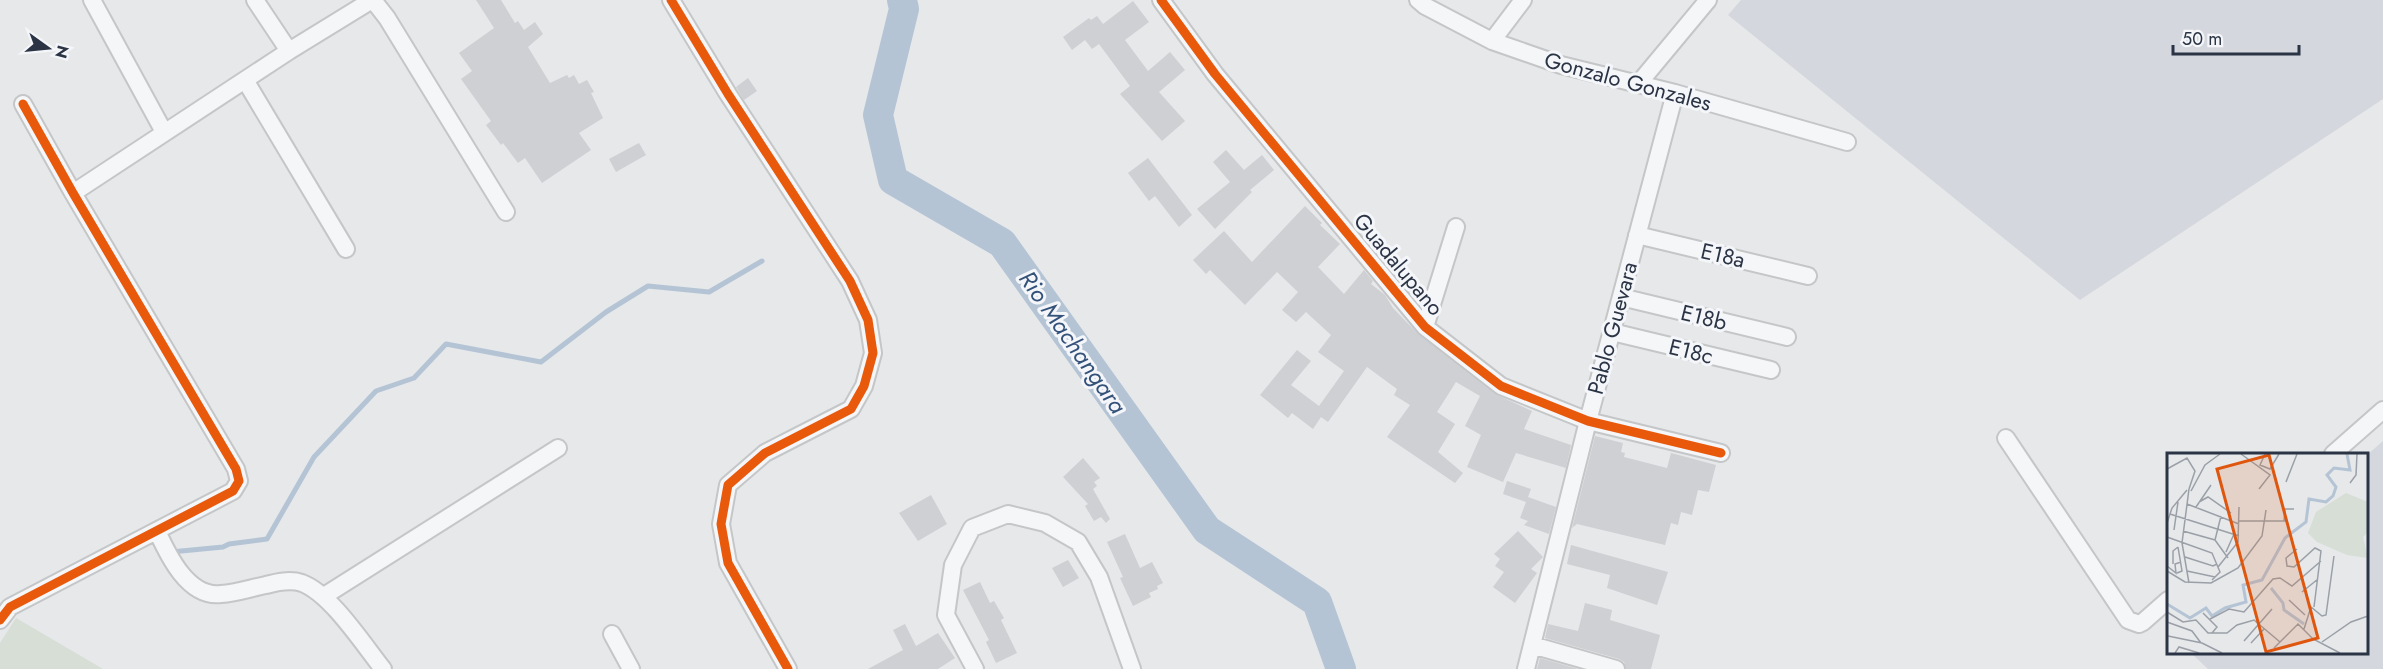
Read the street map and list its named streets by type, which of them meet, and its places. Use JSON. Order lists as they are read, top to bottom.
{
  "streets": {
    "street": [
      "Gonzalo Gonzales",
      "E18a",
      "Guadalupano",
      "E18b",
      "Pablo Guevara",
      "E18c"
    ]
  },
  "crossings": [
    ["Gonzalo Gonzales", "Pablo Guevara"],
    ["E18a", "Pablo Guevara"],
    ["Guadalupano", "Pablo Guevara"],
    ["E18b", "Pablo Guevara"],
    ["Pablo Guevara", "E18c"]
  ],
  "water": ["Rio Machangara"],
  "scale_bar": "50 m",
  "north": "right"
}
